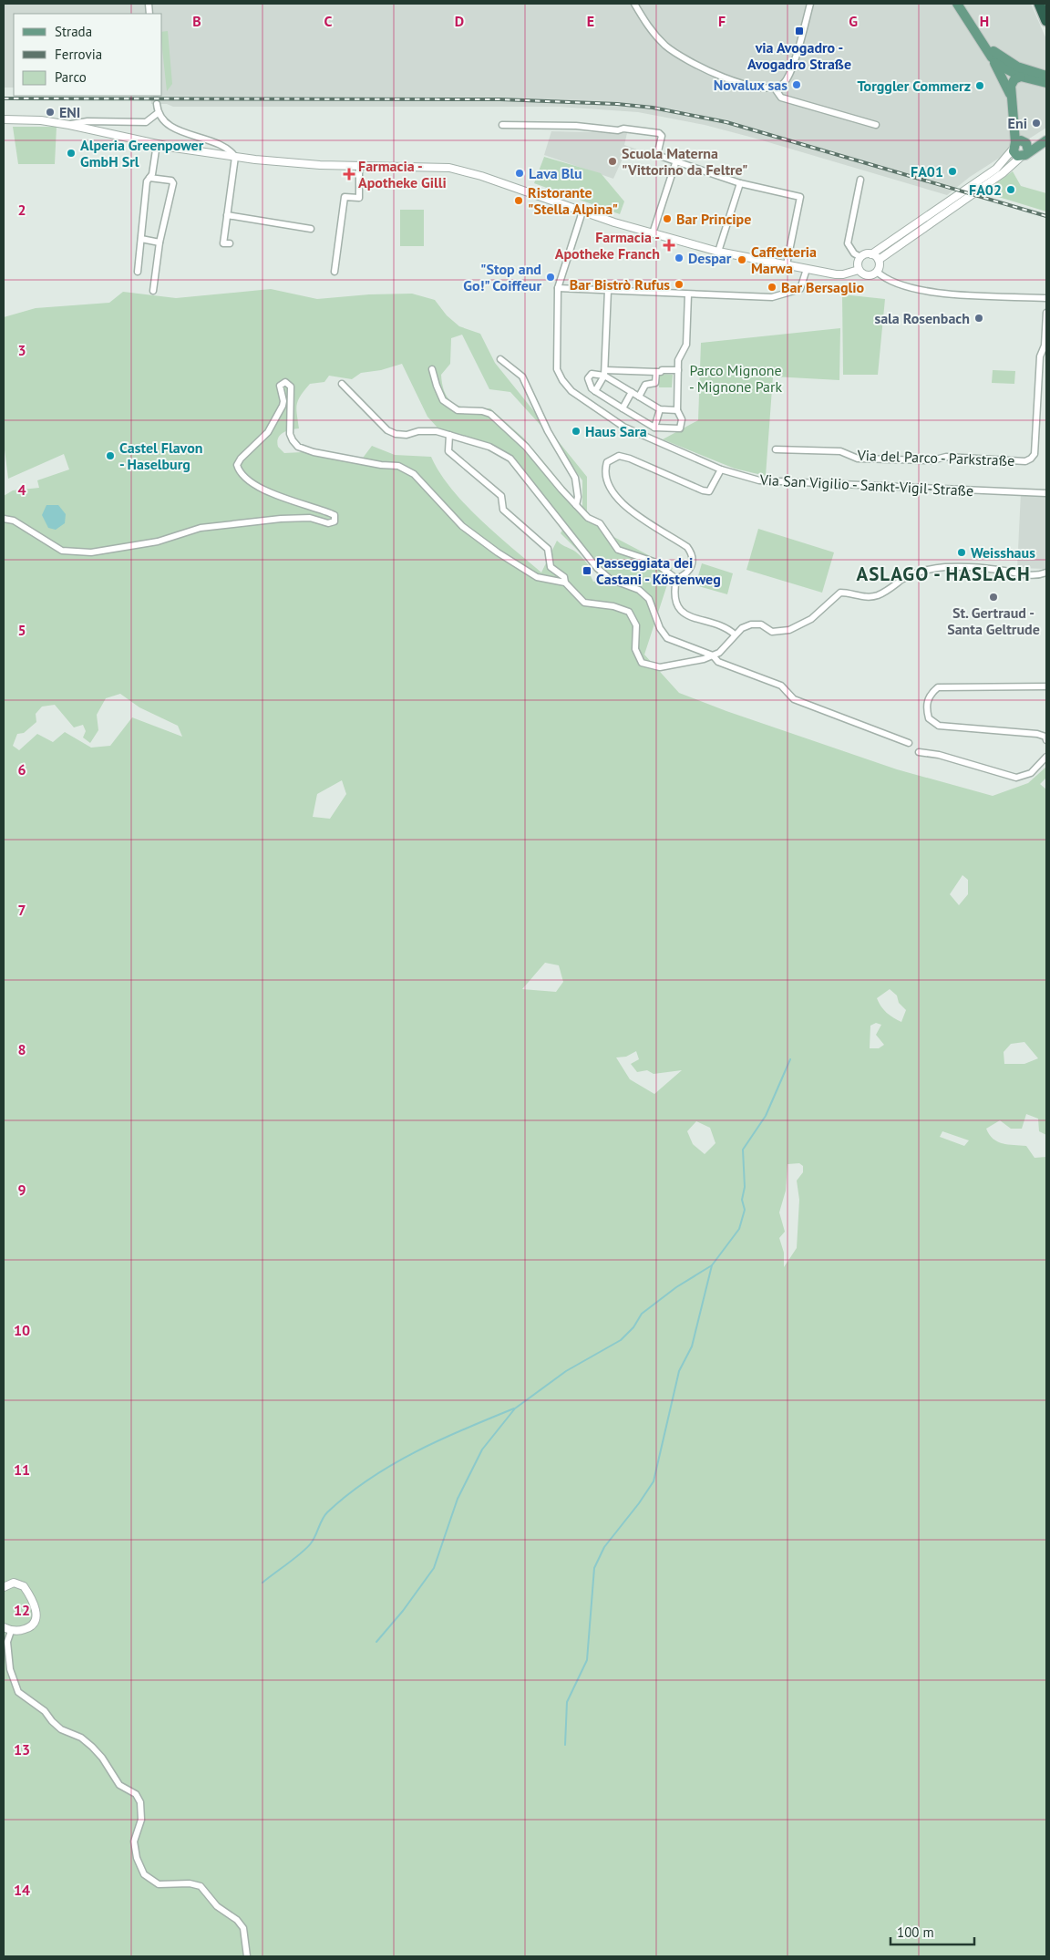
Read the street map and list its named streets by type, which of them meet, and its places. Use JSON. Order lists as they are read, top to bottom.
{
  "streets": {
    "street": ["Via del Parco - Parkstraße", "Via San Vigilio - Sankt-Vigil-Straße"]
  },
  "districts": ["ASLAGO - HASLACH"],
  "parks": ["Parco Mignone - Mignone Park"],
  "places": {
    "transit": ["via Avogadro - Avogadro Straße", "Passeggiata dei Castani - Köstenweg"],
    "other": [
      "Novalux sas",
      "Torggler Commerz",
      "ENI",
      "Eni",
      "Alperia Greenpower GmbH Srl",
      "Scuola Materna \"Vittorino da Feltre\"",
      "FA01",
      "Lava Blu",
      "FA02",
      "Ristorante \"Stella Alpina\"",
      "Bar Principe",
      "Despar",
      "Caffetteria Marwa",
      "\"Stop and Go!\" Coiffeur",
      "Bar Bistrò Rufus",
      "Bar Bersaglio",
      "sala Rosenbach",
      "Haus Sara",
      "Castel Flavon - Haselburg",
      "Weisshaus",
      "St. Gertraud - Santa Geltrude"
    ],
    "health": ["Farmacia - Apotheke Gilli", "Farmacia - Apotheke Franch"]
  },
  "legend": ["Strada", "Ferrovia", "Parco"],
  "scale_bar": "100 m",
  "grid": {
    "columns": [
      "B",
      "C",
      "D",
      "E",
      "F",
      "G",
      "H"
    ],
    "rows": [
      "2",
      "3",
      "4",
      "5",
      "6",
      "7",
      "8",
      "9",
      "10",
      "11",
      "12",
      "13",
      "14"
    ]
  }
}
